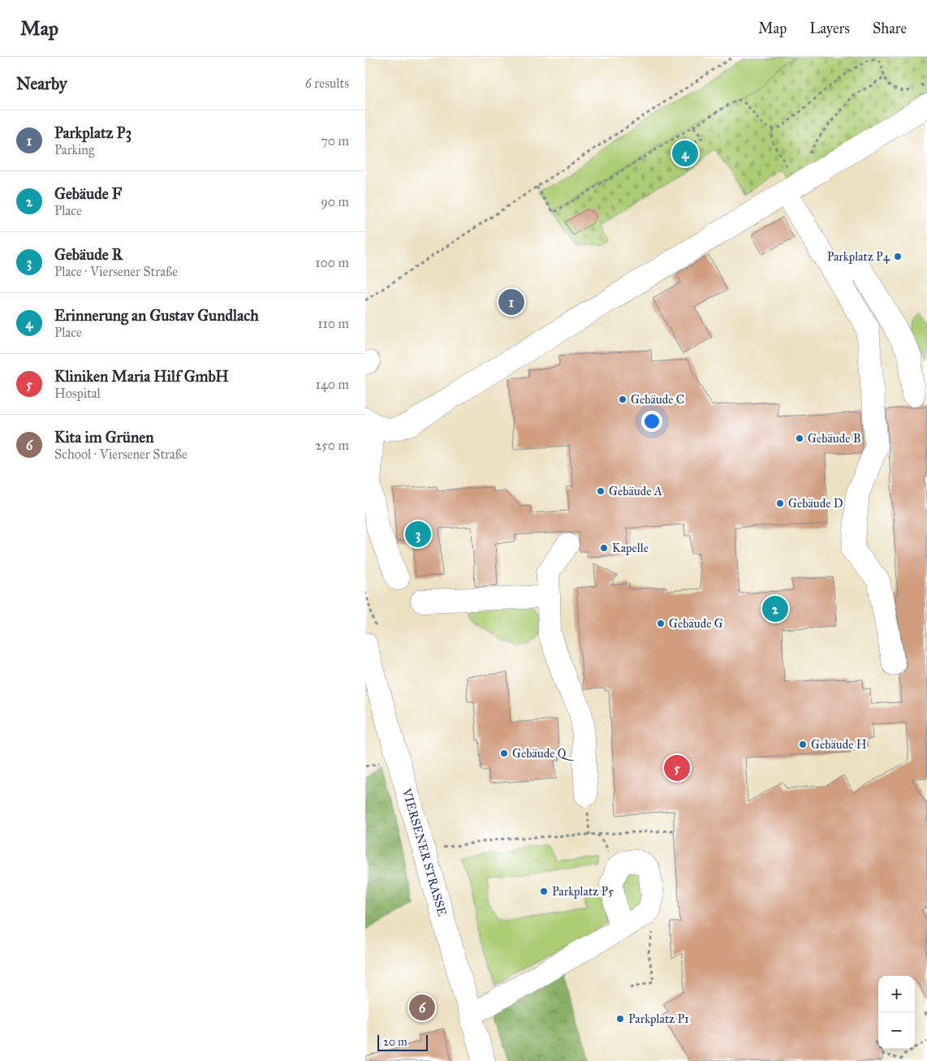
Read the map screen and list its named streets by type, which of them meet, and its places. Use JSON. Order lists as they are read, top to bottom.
{
  "streets": {
    "main road": ["VIERSENER STRASSE"]
  },
  "places": [
    "Parkplatz P4",
    "Gebäude C",
    "Gebäude B",
    "Gebäude A",
    "Gebäude D",
    "Kapelle",
    "Gebäude G",
    "Gebäude H",
    "Gebäude Q",
    "Parkplatz P5",
    "Parkplatz P1"
  ],
  "scale_bar": "20 m",
  "page": {
    "header": "Map",
    "nav": ["Map", "Layers", "Share"],
    "heading": ["Nearby", "6 results"],
    "list": [
      {
        "mark": "1",
        "name": "Parkplatz P3",
        "note": "Parking",
        "value": "70 m"
      },
      {
        "mark": "2",
        "name": "Gebäude F",
        "note": "Place",
        "value": "90 m"
      },
      {
        "mark": "3",
        "name": "Gebäude R",
        "note": "Place · Viersener Straße",
        "value": "100 m"
      },
      {
        "mark": "4",
        "name": "Erinnerung an Gustav Gundlach",
        "note": "Place",
        "value": "110 m"
      },
      {
        "mark": "5",
        "name": "Kliniken Maria Hilf GmbH",
        "note": "Hospital",
        "value": "140 m"
      },
      {
        "mark": "6",
        "name": "Kita im Grünen",
        "note": "School · Viersener Straße",
        "value": "250 m"
      }
    ],
    "pins": [
      "4",
      "1",
      "3",
      "2",
      "5",
      "6"
    ],
    "map_buttons": ["+", "−"],
    "scale": "20 m"
  }
}
